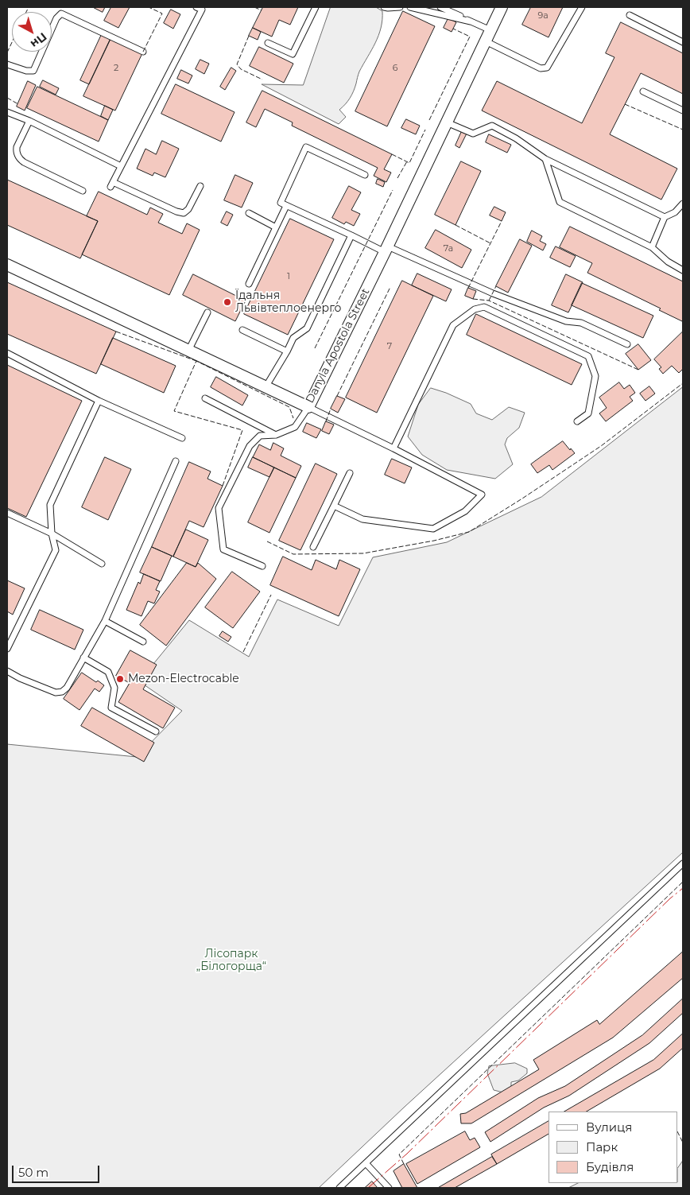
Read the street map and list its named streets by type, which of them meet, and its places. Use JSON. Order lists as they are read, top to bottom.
{
  "streets": {
    "street": ["Danyla Apostola Street"]
  },
  "parks": ["Лісопарк „Білогорща“"],
  "places": ["Їдальня Львівтеплоенерго", "Mezon-Electrocable"],
  "house_numbers": [
    "9а",
    "2",
    "6",
    "7а",
    "1",
    "7"
  ],
  "legend": ["Вулиця", "Парк", "Будівля"],
  "scale_bar": "50 m",
  "north": "bottom right"
}
